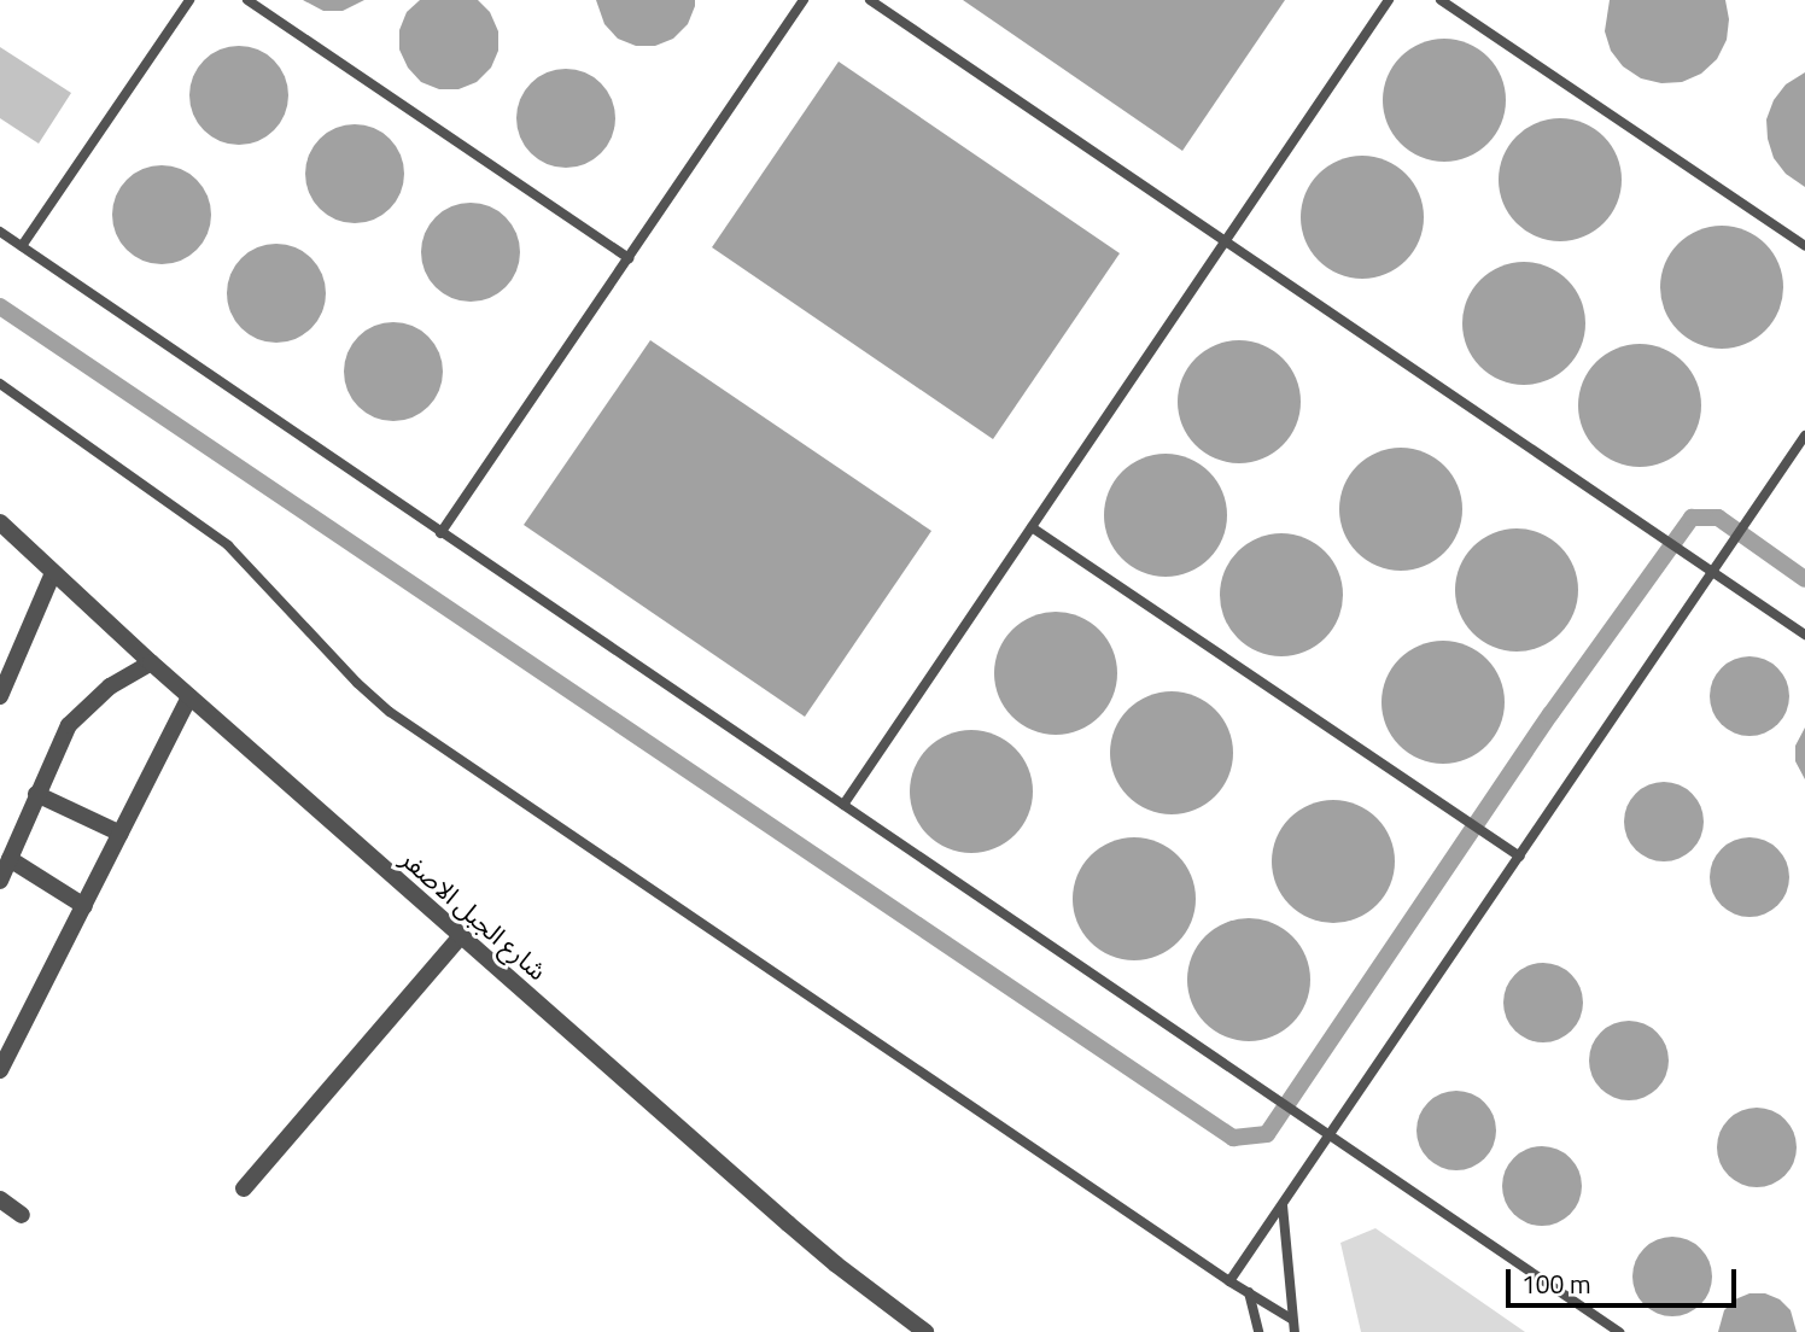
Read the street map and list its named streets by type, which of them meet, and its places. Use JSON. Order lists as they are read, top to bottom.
{
  "streets": {
    "street": ["شارع الجبل الاصفر"]
  },
  "scale_bar": "100 m"
}
